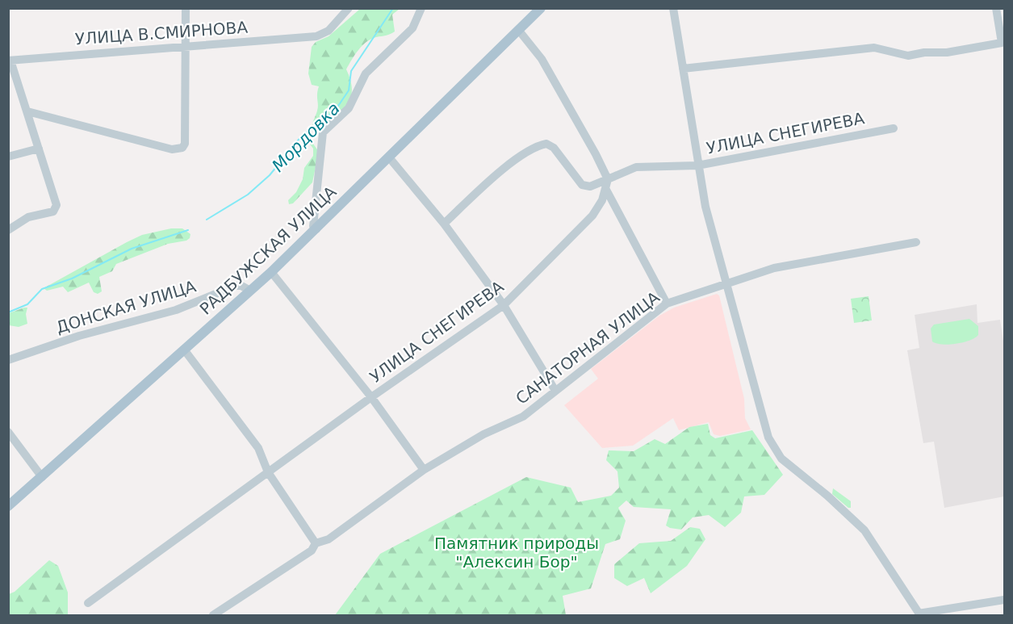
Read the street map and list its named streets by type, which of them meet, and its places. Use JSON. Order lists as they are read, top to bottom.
{
  "streets": {
    "main road": ["РАДБУЖСКАЯ УЛИЦА"],
    "street": [
      "УЛИЦА В.СМИРНОВА",
      "УЛИЦА СНЕГИРЕВА",
      "ДОНСКАЯ УЛИЦА",
      "САНАТОРНАЯ УЛИЦА"
    ]
  },
  "crossings": [
    ["РАДБУЖСКАЯ УЛИЦА", "ДОНСКАЯ УЛИЦА"]
  ],
  "water": ["Мордовка"],
  "parks": ["Памятник природы \"Алексин Бор\""]
}
